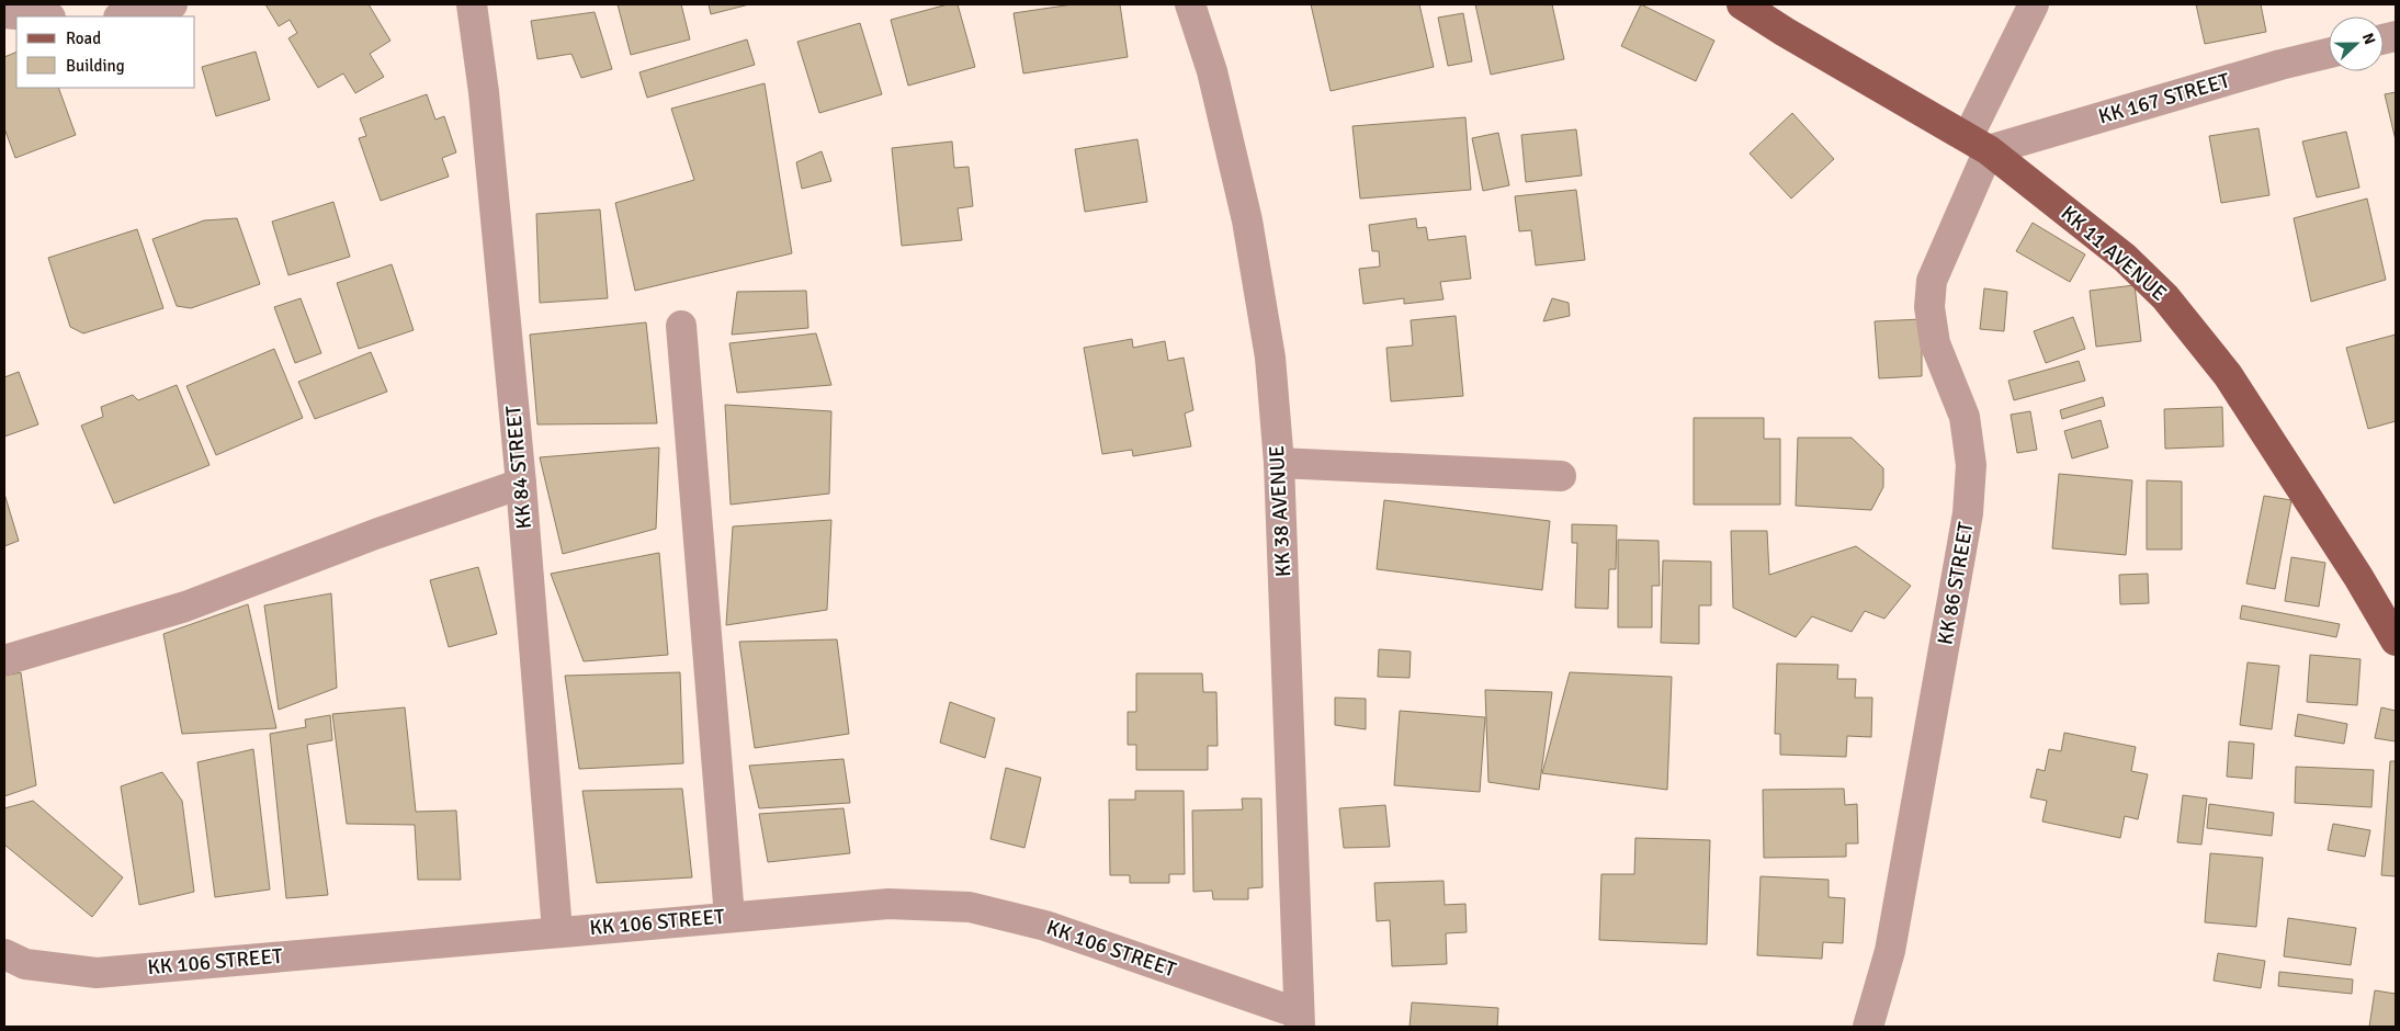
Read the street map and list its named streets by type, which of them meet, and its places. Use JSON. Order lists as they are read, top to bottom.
{
  "streets": {
    "main road": ["KK 11 AVENUE"],
    "street": [
      "KK 167 STREET",
      "KK 84 STREET",
      "KK 38 AVENUE",
      "KK 86 STREET",
      "KK 106 STREET"
    ]
  },
  "crossings": [
    ["KK 167 STREET", "KK 11 AVENUE"],
    ["KK 167 STREET", "KK 86 STREET"],
    ["KK 11 AVENUE", "KK 86 STREET"],
    ["KK 84 STREET", "KK 106 STREET"],
    ["KK 38 AVENUE", "KK 106 STREET"]
  ],
  "legend": ["Road", "Building"],
  "north": "right"
}
